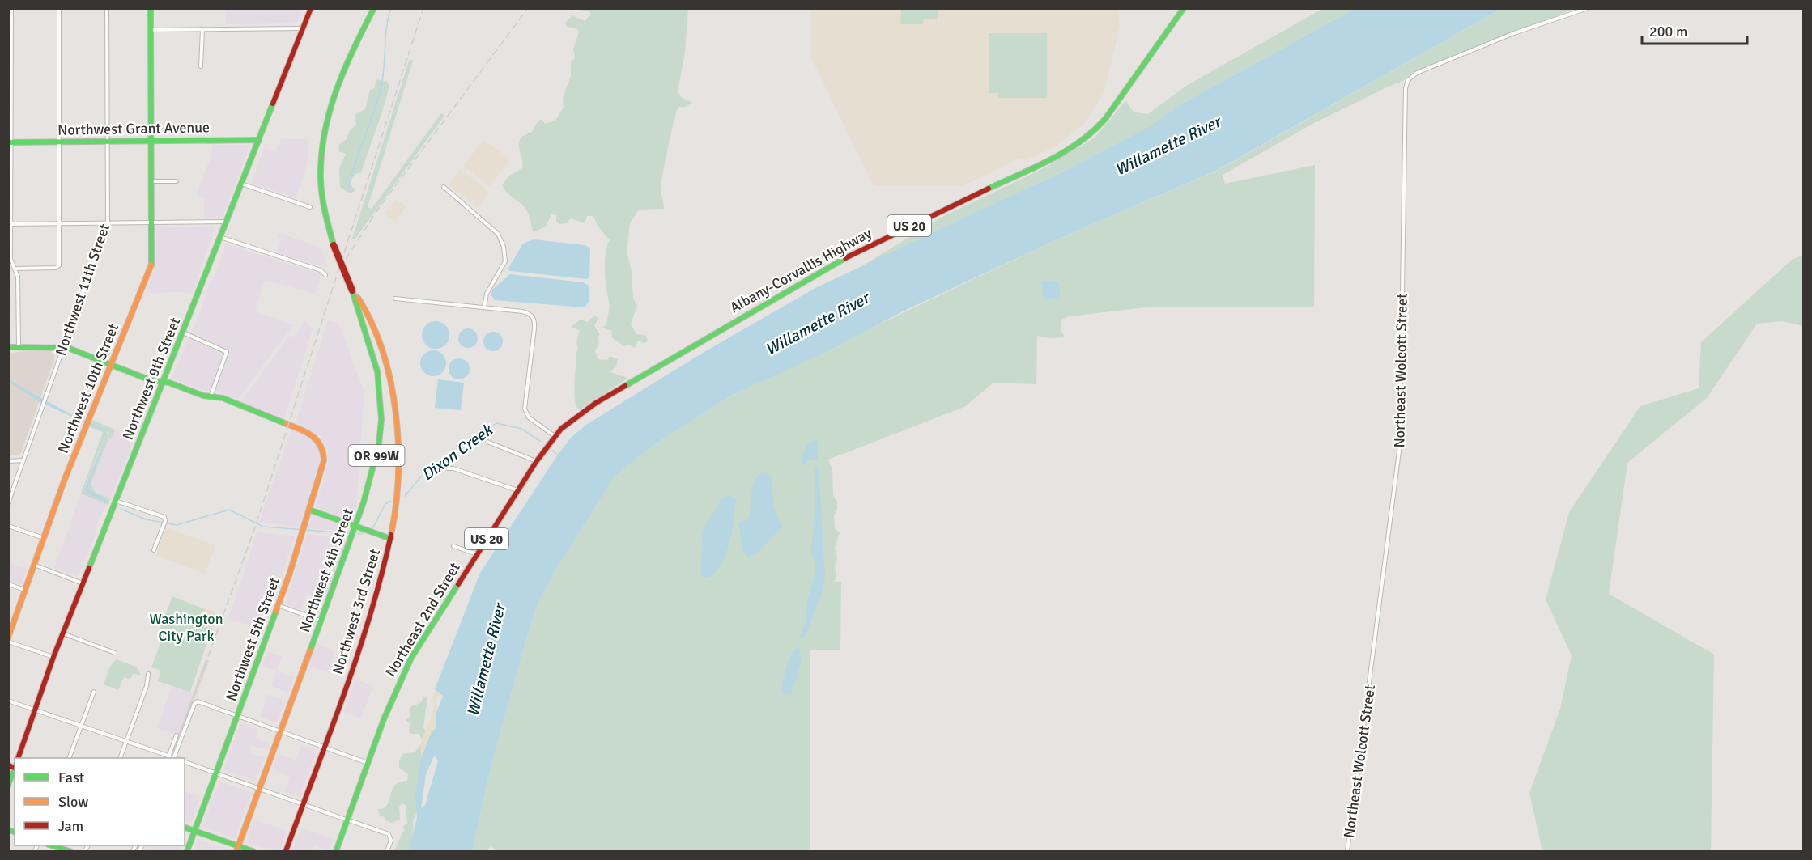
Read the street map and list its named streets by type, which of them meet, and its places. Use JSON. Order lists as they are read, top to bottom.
{
  "streets": {
    "main road": [
      "Northwest Grant Avenue",
      "US 20",
      "Albany-Corvallis Highway",
      "Northwest 9th Street",
      "Northwest 10th Street",
      "OR 99W",
      "Northwest 4th Street",
      "Northwest 3rd Street",
      "Northeast 2nd Street",
      "Northwest 5th Street"
    ],
    "street": ["Northwest 11th Street", "Northeast Wolcott Street"]
  },
  "crossings": [
    ["Northwest Grant Avenue", "Northwest 11th Street"],
    ["Northwest Grant Avenue", "Northwest 9th Street"],
    ["Northwest Grant Avenue", "Northwest 10th Street"],
    ["US 20", "Northeast 2nd Street"],
    ["Albany-Corvallis Highway", "Northeast 2nd Street"],
    ["OR 99W", "Northwest 4th Street"],
    ["OR 99W", "Northwest 3rd Street"],
    ["Northwest 4th Street", "Northwest 3rd Street"]
  ],
  "water": ["Willamette River", "Dixon Creek"],
  "parks": ["Washington City Park"],
  "legend": ["Fast", "Slow", "Jam"],
  "scale_bar": "200 m"
}
